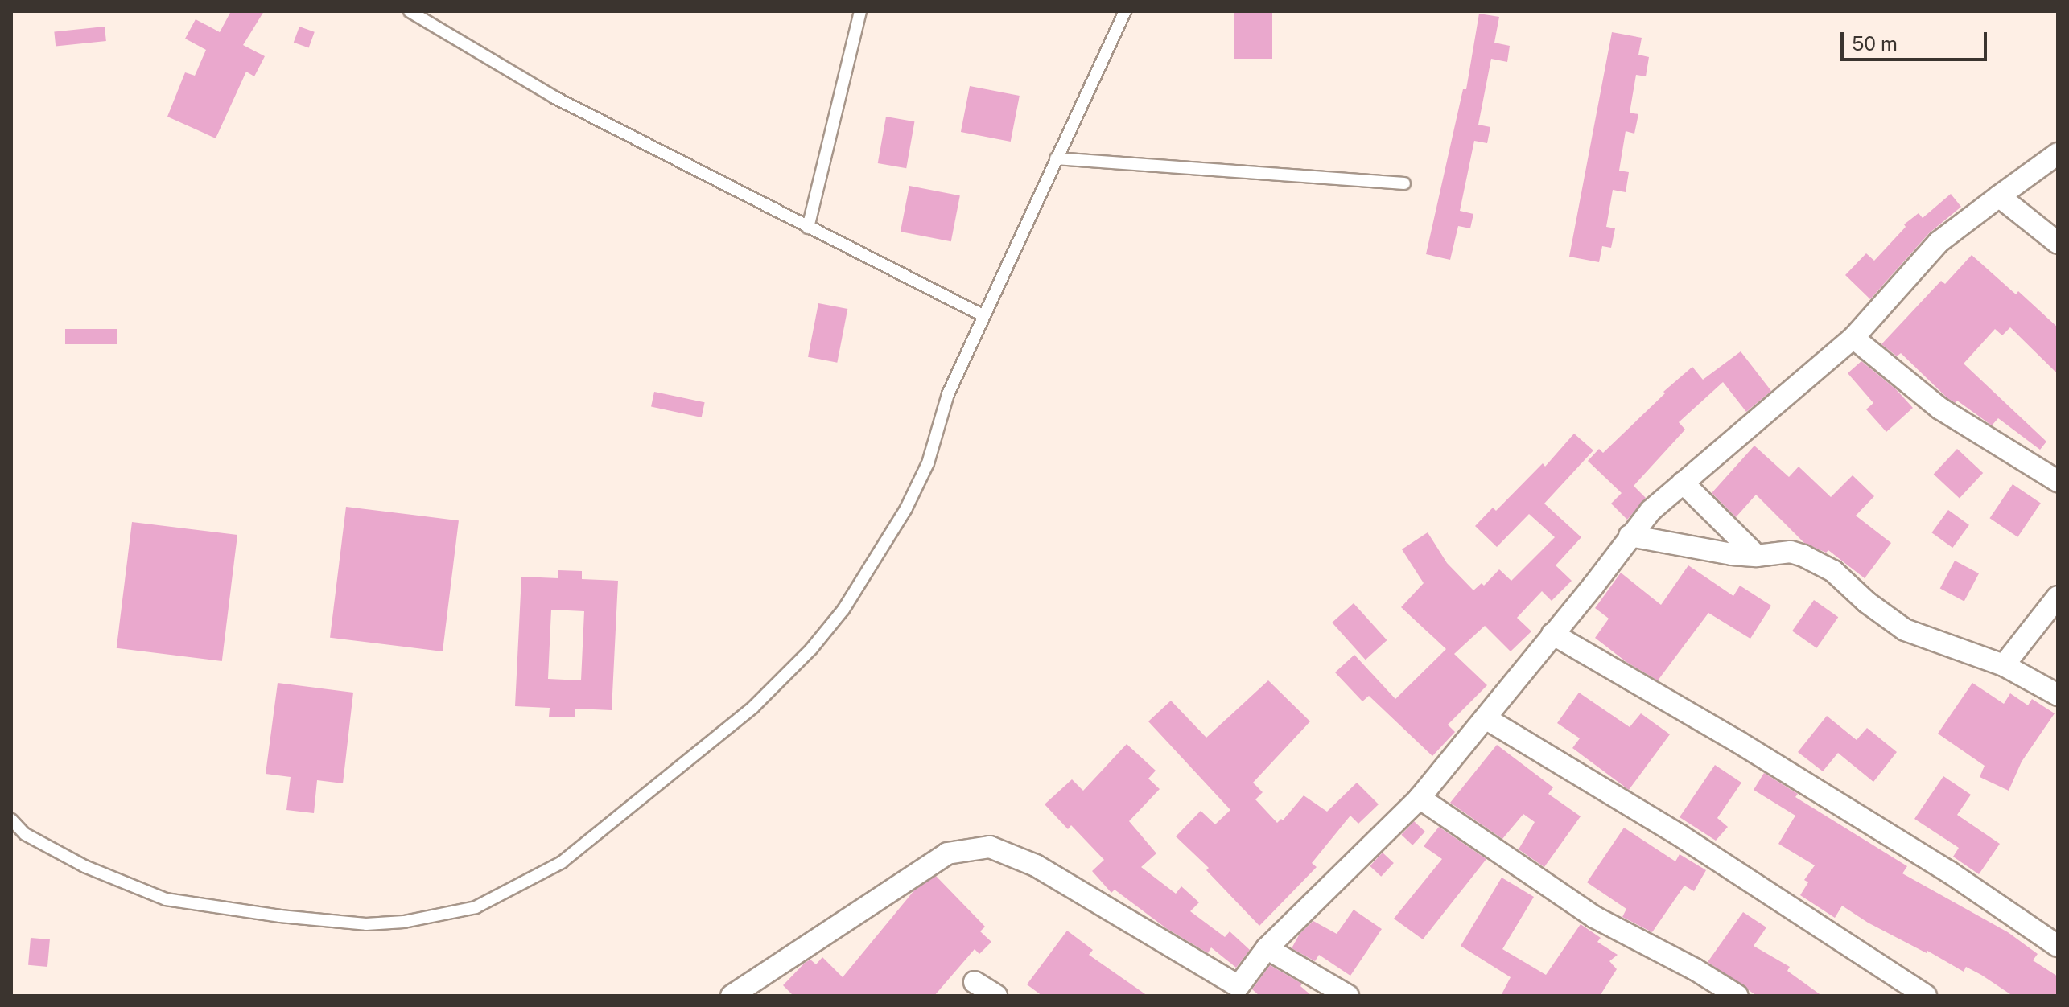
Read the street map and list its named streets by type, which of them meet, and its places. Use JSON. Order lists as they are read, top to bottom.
{
  "scale_bar": "50 m"
}
